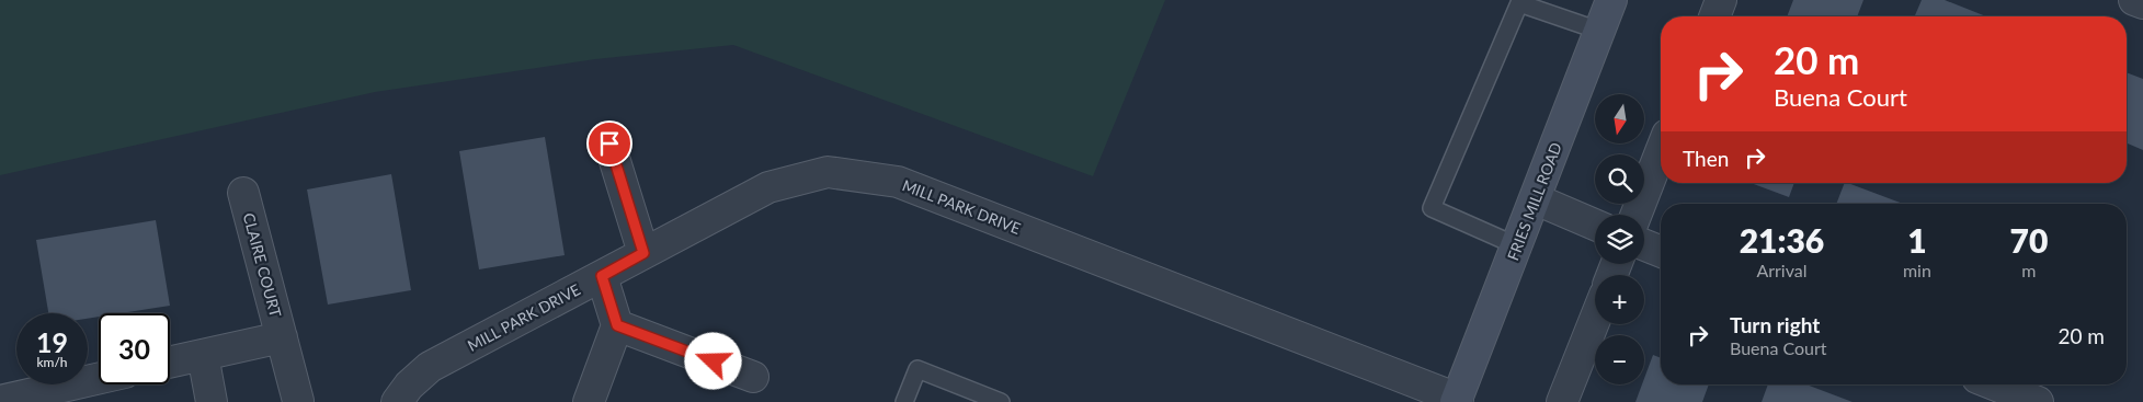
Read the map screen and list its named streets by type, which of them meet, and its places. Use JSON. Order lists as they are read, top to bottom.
{
  "streets": {
    "main road": ["FRIES MILL ROAD"],
    "street": ["MILL PARK DRIVE", "CLAIRE COURT"]
  },
  "crossings": [
    ["FRIES MILL ROAD", "MILL PARK DRIVE"]
  ],
  "north": "bottom",
  "page": {
    "turn": ["20 m", "Buena Court"],
    "map_buttons": ["+", "−"],
    "then": "Then",
    "eta": [
      "21:36",
      "Arrival",
      "1",
      "min",
      "70",
      "m"
    ],
    "list": [
      {
        "name": "Turn right",
        "note": "Buena Court",
        "value": "20 m"
      }
    ],
    "speed": "19 km/h",
    "limit": "30"
  }
}
